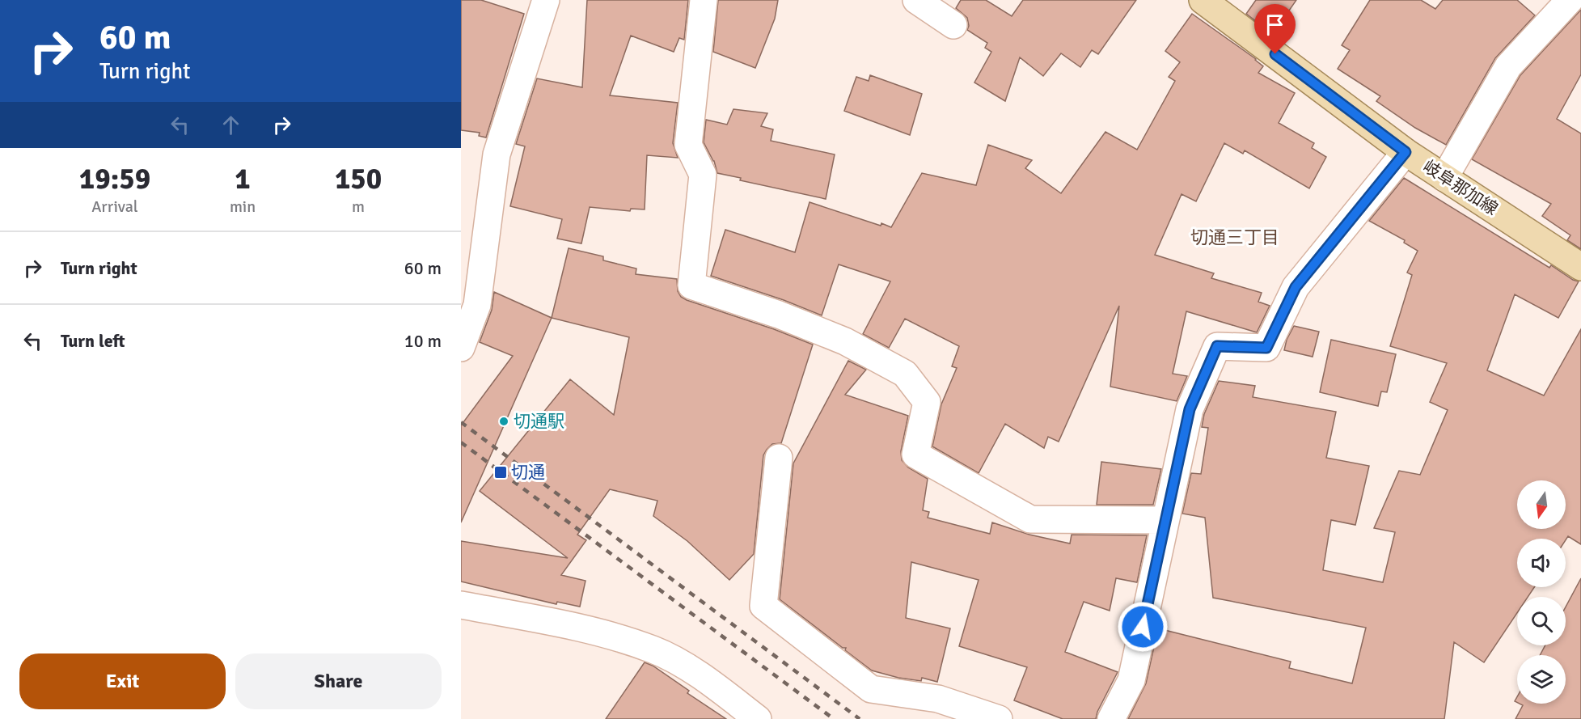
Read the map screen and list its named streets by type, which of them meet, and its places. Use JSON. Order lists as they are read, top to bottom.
{
  "streets": {
    "main road": ["岐阜那加線"]
  },
  "districts": ["切通三丁目"],
  "places": {
    "other": ["切通駅"],
    "transit": ["切通"]
  },
  "north": "bottom",
  "page": {
    "turn": ["60 m", "Turn right"],
    "eta": [
      "19:59",
      "Arrival",
      "1",
      "min",
      "150",
      "m"
    ],
    "list": [
      {
        "name": "Turn right",
        "value": "60 m"
      },
      {
        "name": "Turn left",
        "value": "10 m"
      }
    ],
    "buttons": ["Exit", "Share"]
  }
}
